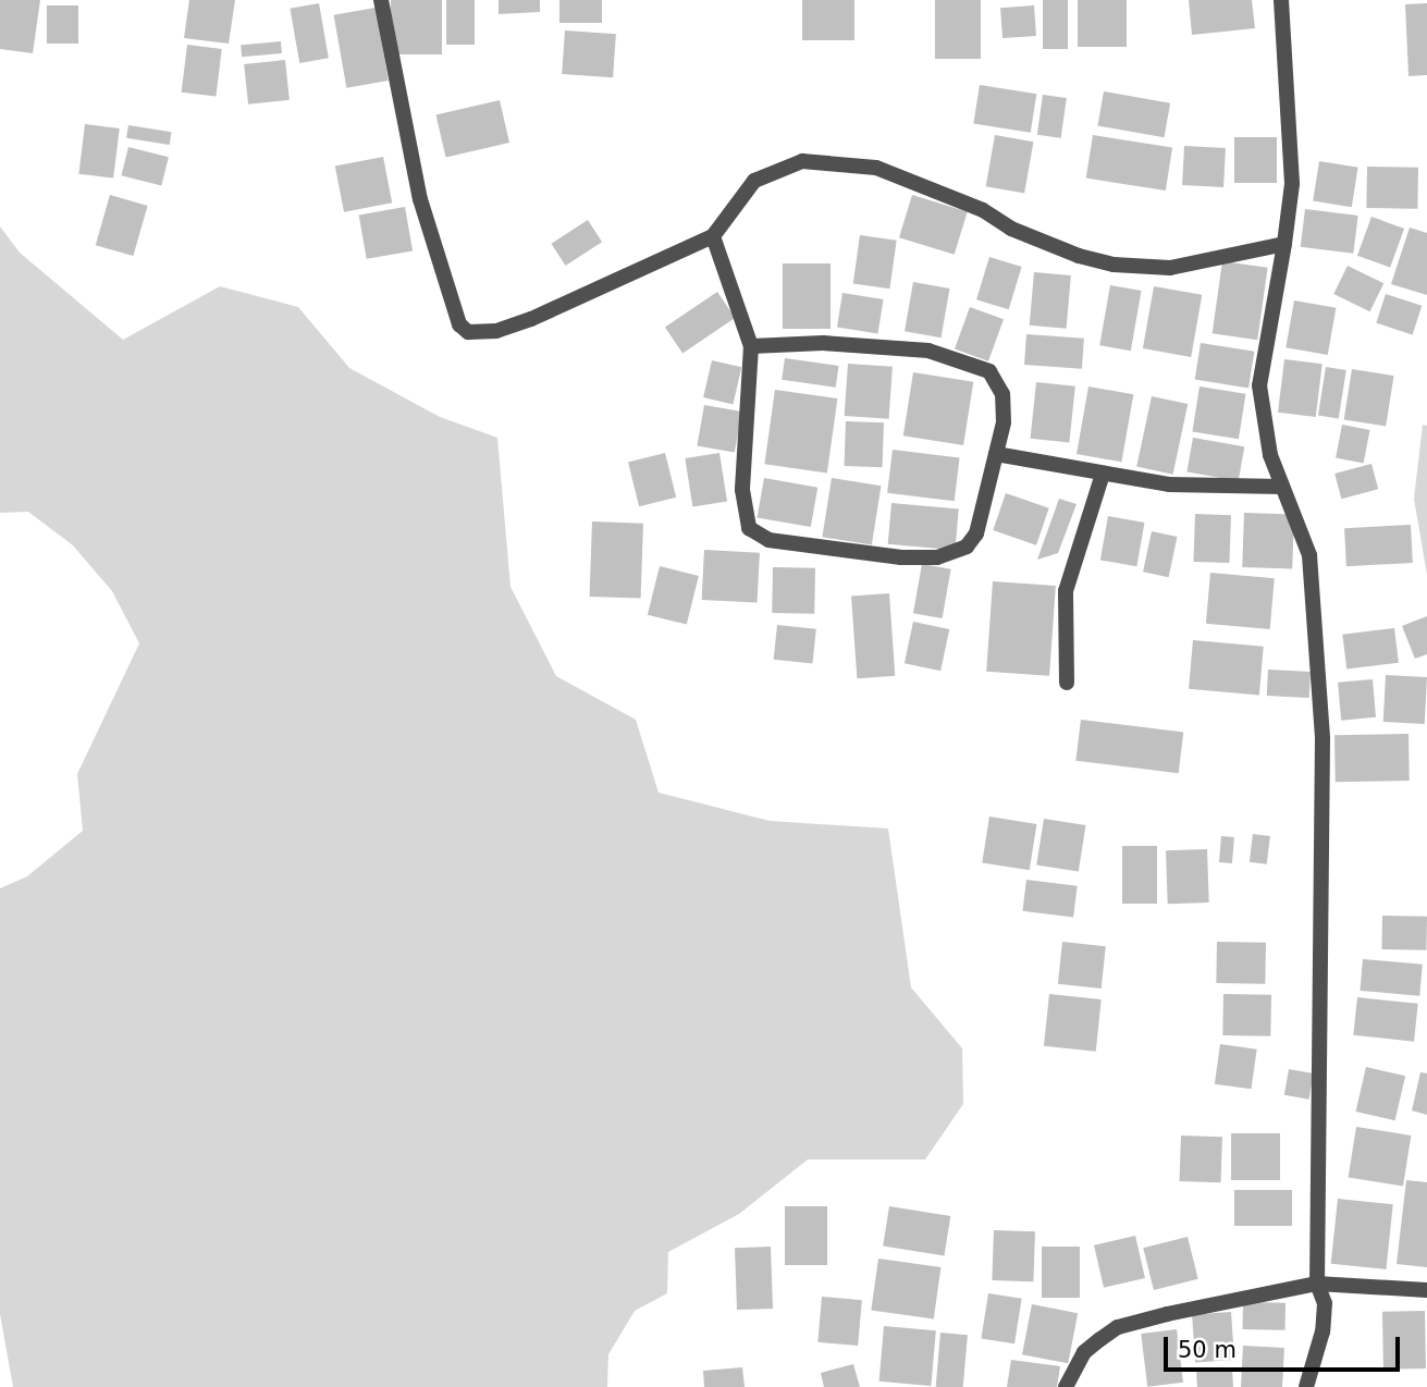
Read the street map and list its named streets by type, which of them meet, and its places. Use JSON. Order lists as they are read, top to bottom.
{
  "scale_bar": "50 m"
}
